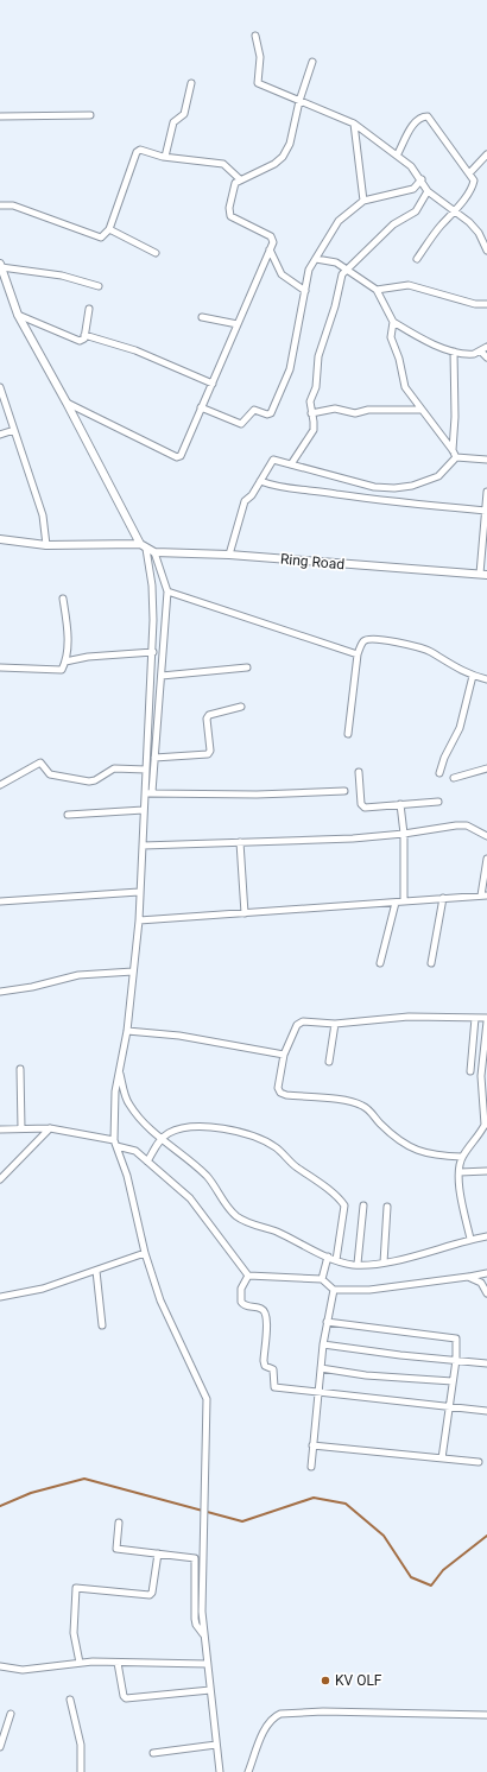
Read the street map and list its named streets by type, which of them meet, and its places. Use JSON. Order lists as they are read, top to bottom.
{
  "streets": {
    "street": ["Ring Road"]
  },
  "places": ["KV OLF"]
}
